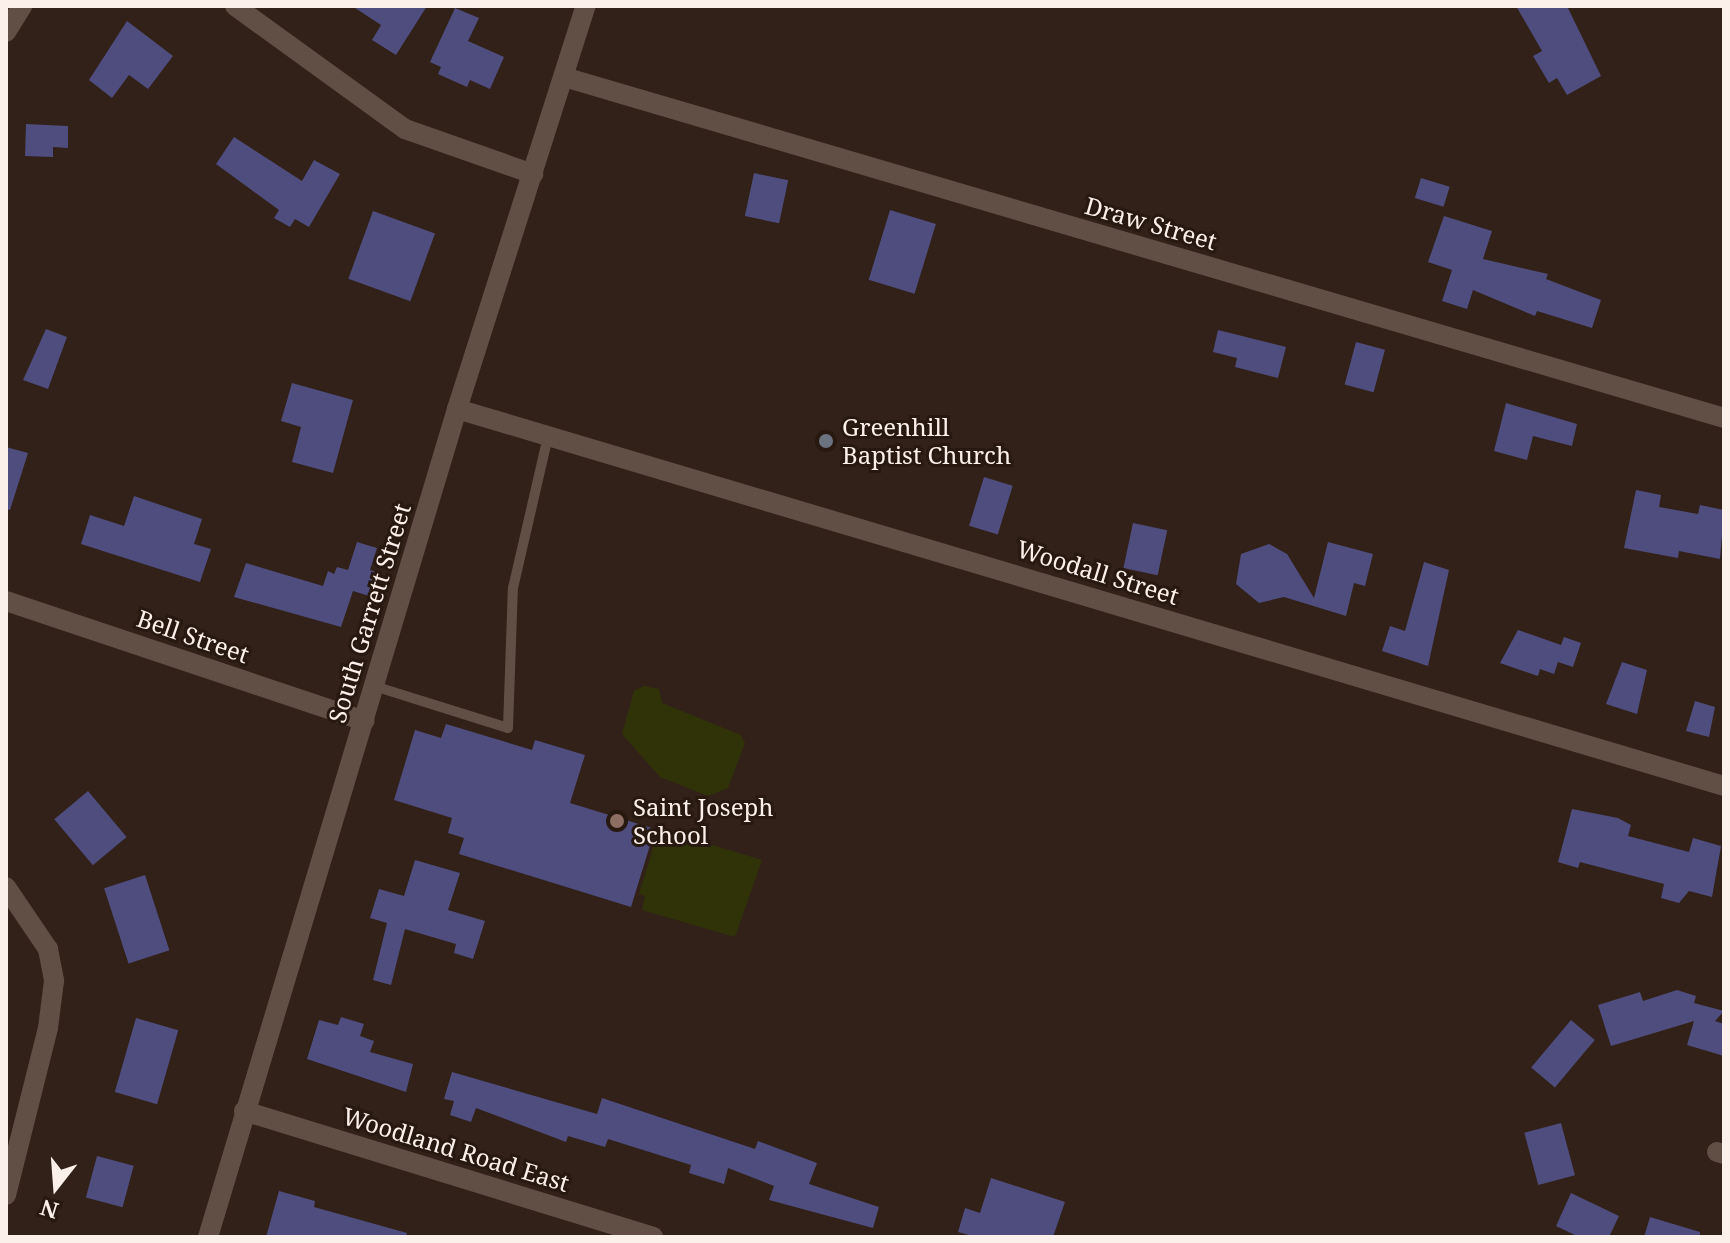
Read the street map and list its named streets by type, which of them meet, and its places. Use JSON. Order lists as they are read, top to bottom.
{
  "streets": {
    "street": [
      "Draw Street",
      "Woodall Street",
      "South Garrett Street",
      "Bell Street",
      "Woodland Road East"
    ]
  },
  "crossings": [
    ["Draw Street", "South Garrett Street"],
    ["Woodall Street", "South Garrett Street"],
    ["South Garrett Street", "Bell Street"],
    ["South Garrett Street", "Woodland Road East"]
  ],
  "places": ["Greenhill Baptist Church", "Saint Joseph School"],
  "north": "bottom"
}
